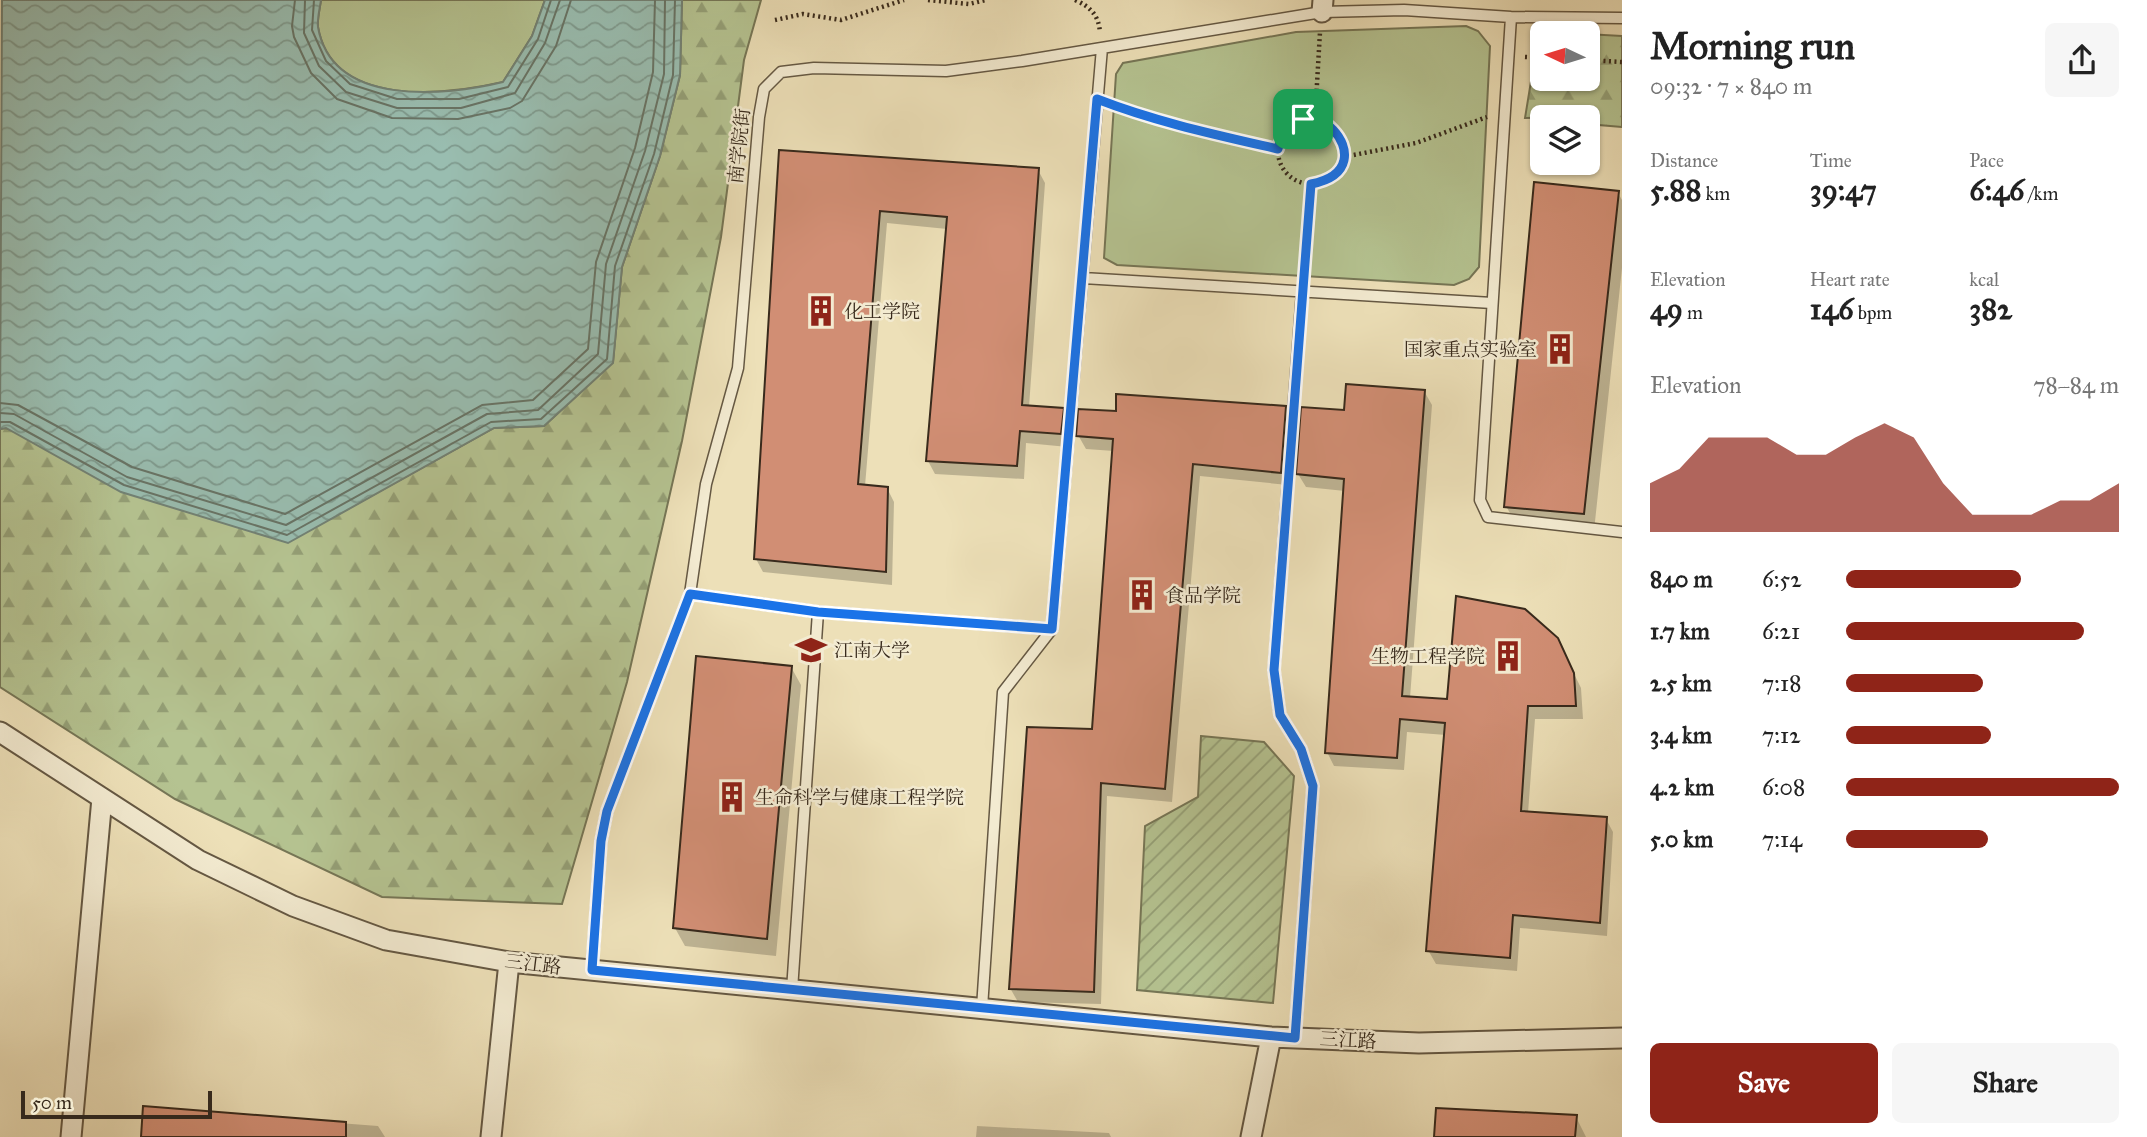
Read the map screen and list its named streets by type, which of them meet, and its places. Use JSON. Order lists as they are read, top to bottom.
{
  "streets": {
    "street": ["三江路"],
    "lane": ["南学院街"]
  },
  "crossings": [
    ["南学院街", "三江路"]
  ],
  "places": {
    "building": [
      "化工学院",
      "国家重点实验室",
      "食品学院",
      "生物工程学院",
      "生命科学与健康工程学院"
    ],
    "school or university": ["江南大学"]
  },
  "scale_bar": "50 m",
  "north": "left",
  "page": {
    "heading": ["Morning run", "09:32 · 7 × 840 m"],
    "stats": [
      ["Distance", "5.88 km"],
      ["Time", "39:47"],
      ["Pace", "6:46 /km"],
      ["Elevation", "49 m"],
      ["Heart rate", "146 bpm"],
      ["kcal", "382"]
    ],
    "chart": ["Elevation", "78–84 m"],
    "list": [
      {
        "name": "840 m",
        "note": "6:52"
      },
      {
        "name": "1.7 km",
        "note": "6:21"
      },
      {
        "name": "2.5 km",
        "note": "7:18"
      },
      {
        "name": "3.4 km",
        "note": "7:12"
      },
      {
        "name": "4.2 km",
        "note": "6:08"
      },
      {
        "name": "5.0 km",
        "note": "7:14"
      }
    ],
    "buttons": ["Save", "Share"],
    "scale": "50 m"
  }
}
